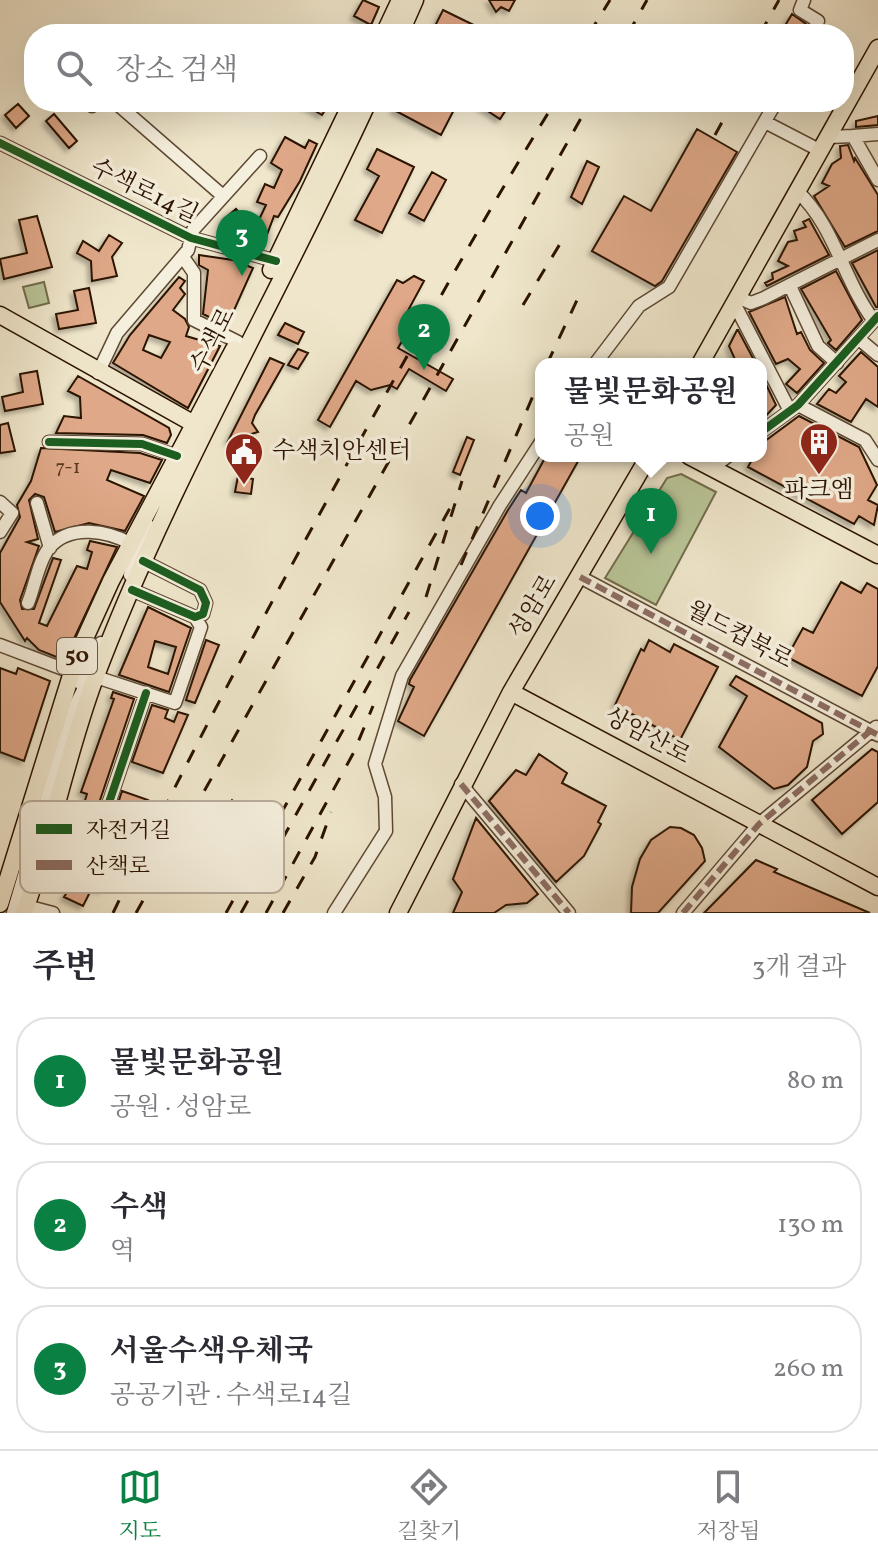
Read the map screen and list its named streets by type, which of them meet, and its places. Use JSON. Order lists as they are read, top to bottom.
{
  "streets": {
    "main road": [
      "수색로",
      "성암로",
      "50",
      "상암산로"
    ],
    "street": ["수색로14길", "월드컵북로"]
  },
  "crossings": [
    ["수색로14길", "수색로"],
    ["성암로", "월드컵북로"],
    ["성암로", "상암산로"]
  ],
  "places": {
    "building": ["파크엠"],
    "public building": ["수색치안센터"]
  },
  "house_numbers": ["7-1"],
  "legend": ["자전거길", "산책로"],
  "page": {
    "search": "장소 검색",
    "pins": ["3", "2", "1"],
    "popup": ["물빛문화공원", "공원"],
    "heading": ["주변", "3개 결과"],
    "list": [
      {
        "mark": "1",
        "name": "물빛문화공원",
        "note": "공원 · 성암로",
        "value": "80 m"
      },
      {
        "mark": "2",
        "name": "수색",
        "note": "역",
        "value": "130 m"
      },
      {
        "mark": "3",
        "name": "서울수색우체국",
        "note": "공공기관 · 수색로14길",
        "value": "260 m"
      }
    ],
    "nav": ["지도", "길찾기", "저장됨"]
  }
}
